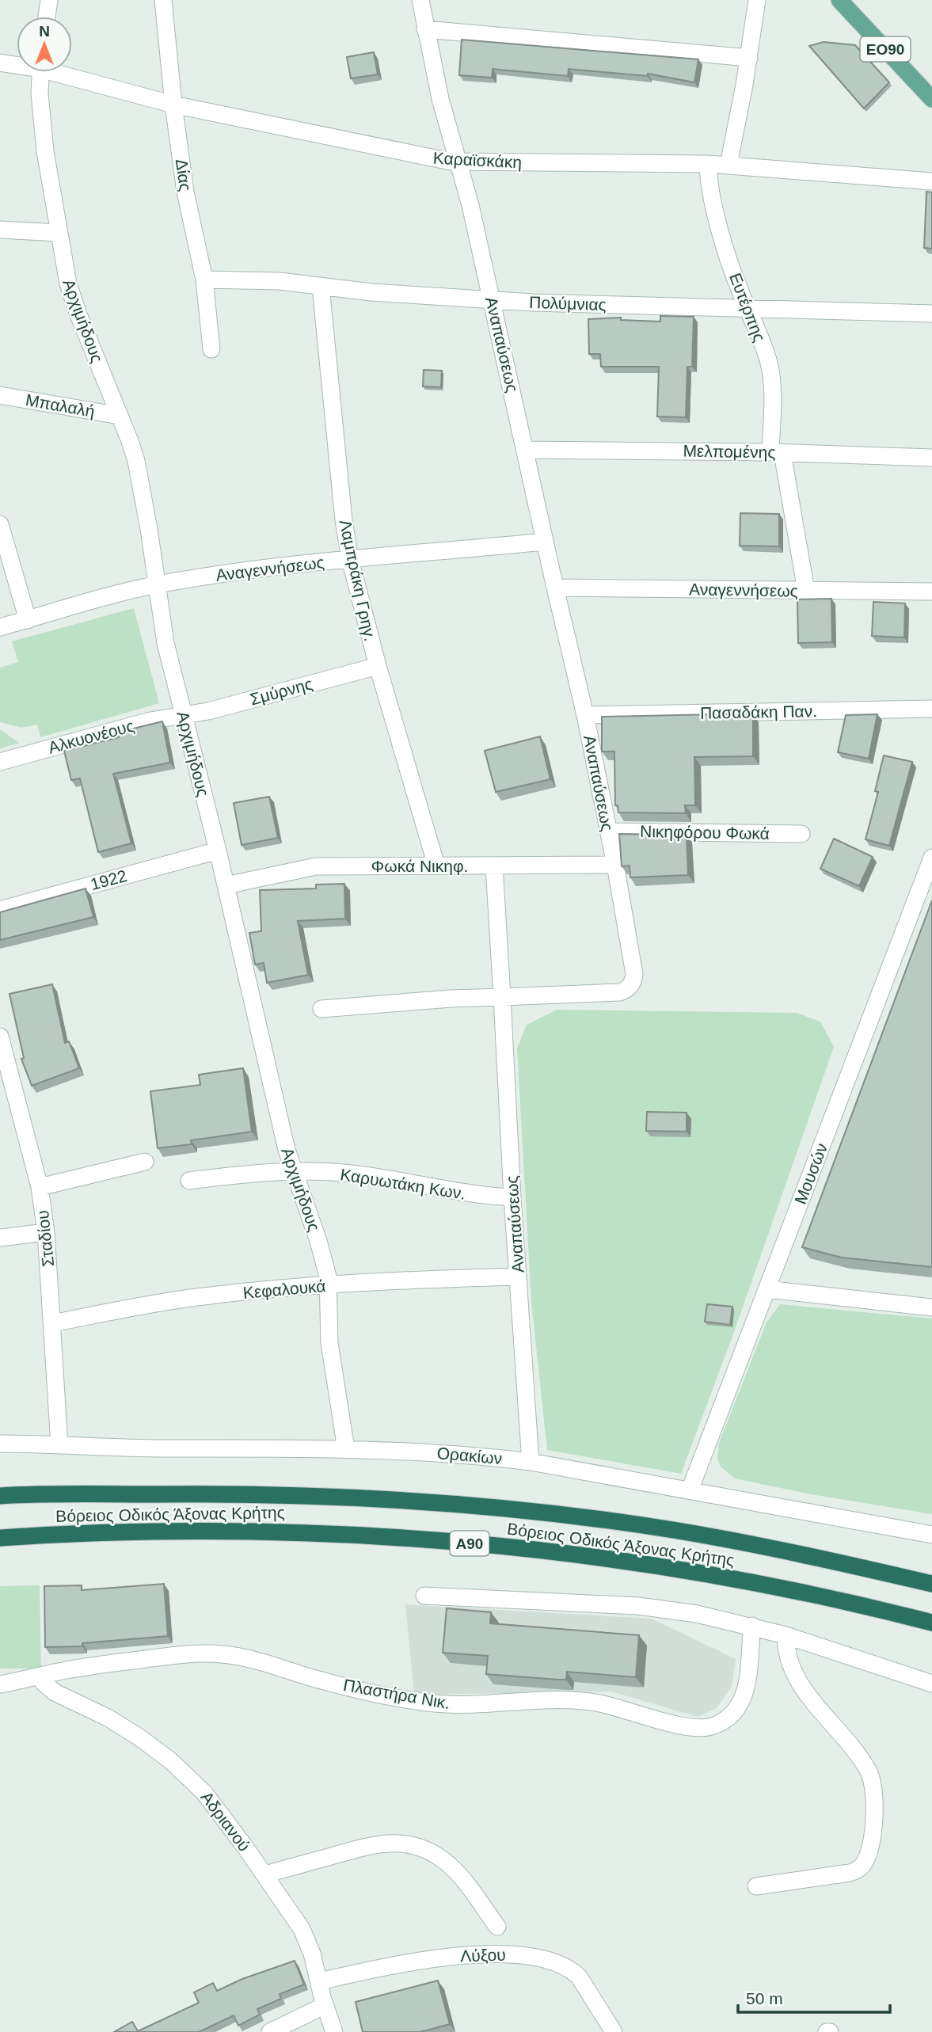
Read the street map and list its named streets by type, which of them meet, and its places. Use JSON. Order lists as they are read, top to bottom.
{
  "streets": {
    "highway": ["Βόρειος Οδικός Άξονας Κρήτης", "Α90"],
    "main road": ["ΕΟ90"],
    "street": [
      "Καραϊσκάκη",
      "Δίας",
      "Πολύμνιας",
      "Ευτέρπης",
      "Αρχιμήδους",
      "Αναπαύσεως",
      "Μπαλαλή",
      "Μελπομένης",
      "Αναγεννήσεως",
      "Λαμπράκη Γρηγ.",
      "Σμύρνης",
      "Πασαδάκη Παν.",
      "Αλκυονέους",
      "Νικηφόρου Φωκά",
      "Φωκά Νικηφ.",
      "1922",
      "Μουσών",
      "Καρυωτάκη Κων.",
      "Σταδίου",
      "Κεφαλουκά",
      "Ορακίων",
      "Πλαστήρα Νικ.",
      "Αδριανού",
      "Λύξου"
    ]
  },
  "crossings": [
    ["Καραϊσκάκη", "Δίας"],
    ["Καραϊσκάκη", "Ευτέρπης"],
    ["Καραϊσκάκη", "Αναπαύσεως"],
    ["Δίας", "Πολύμνιας"],
    ["Πολύμνιας", "Ευτέρπης"],
    ["Πολύμνιας", "Αναπαύσεως"],
    ["Πολύμνιας", "Λαμπράκη Γρηγ."],
    ["Ευτέρπης", "Μελπομένης"],
    ["Ευτέρπης", "Αναγεννήσεως"],
    ["Αρχιμήδους", "Μπαλαλή"],
    ["Αρχιμήδους", "Αναγεννήσεως"],
    ["Αρχιμήδους", "Σμύρνης"],
    ["Αρχιμήδους", "Αλκυονέους"],
    ["Αρχιμήδους", "Φωκά Νικηφ."],
    ["Αρχιμήδους", "1922"],
    ["Αρχιμήδους", "Καρυωτάκη Κων."],
    ["Αρχιμήδους", "Κεφαλουκά"],
    ["Αρχιμήδους", "Ορακίων"],
    ["Αναπαύσεως", "Μελπομένης"],
    ["Αναπαύσεως", "Αναγεννήσεως"],
    ["Αναπαύσεως", "Πασαδάκη Παν."],
    ["Αναπαύσεως", "Νικηφόρου Φωκά"],
    ["Αναπαύσεως", "Φωκά Νικηφ."],
    ["Αναπαύσεως", "Καρυωτάκη Κων."],
    ["Αναπαύσεως", "Κεφαλουκά"],
    ["Αναπαύσεως", "Ορακίων"],
    ["Αναγεννήσεως", "Λαμπράκη Γρηγ."],
    ["Λαμπράκη Γρηγ.", "Σμύρνης"],
    ["Λαμπράκη Γρηγ.", "Φωκά Νικηφ."],
    ["Σμύρνης", "Αλκυονέους"],
    ["Μουσών", "Ορακίων"],
    ["Σταδίου", "Κεφαλουκά"],
    ["Σταδίου", "Ορακίων"],
    ["Πλαστήρα Νικ.", "Αδριανού"],
    ["Αδριανού", "Λύξου"]
  ],
  "scale_bar": "50 m",
  "north": "top"
}
